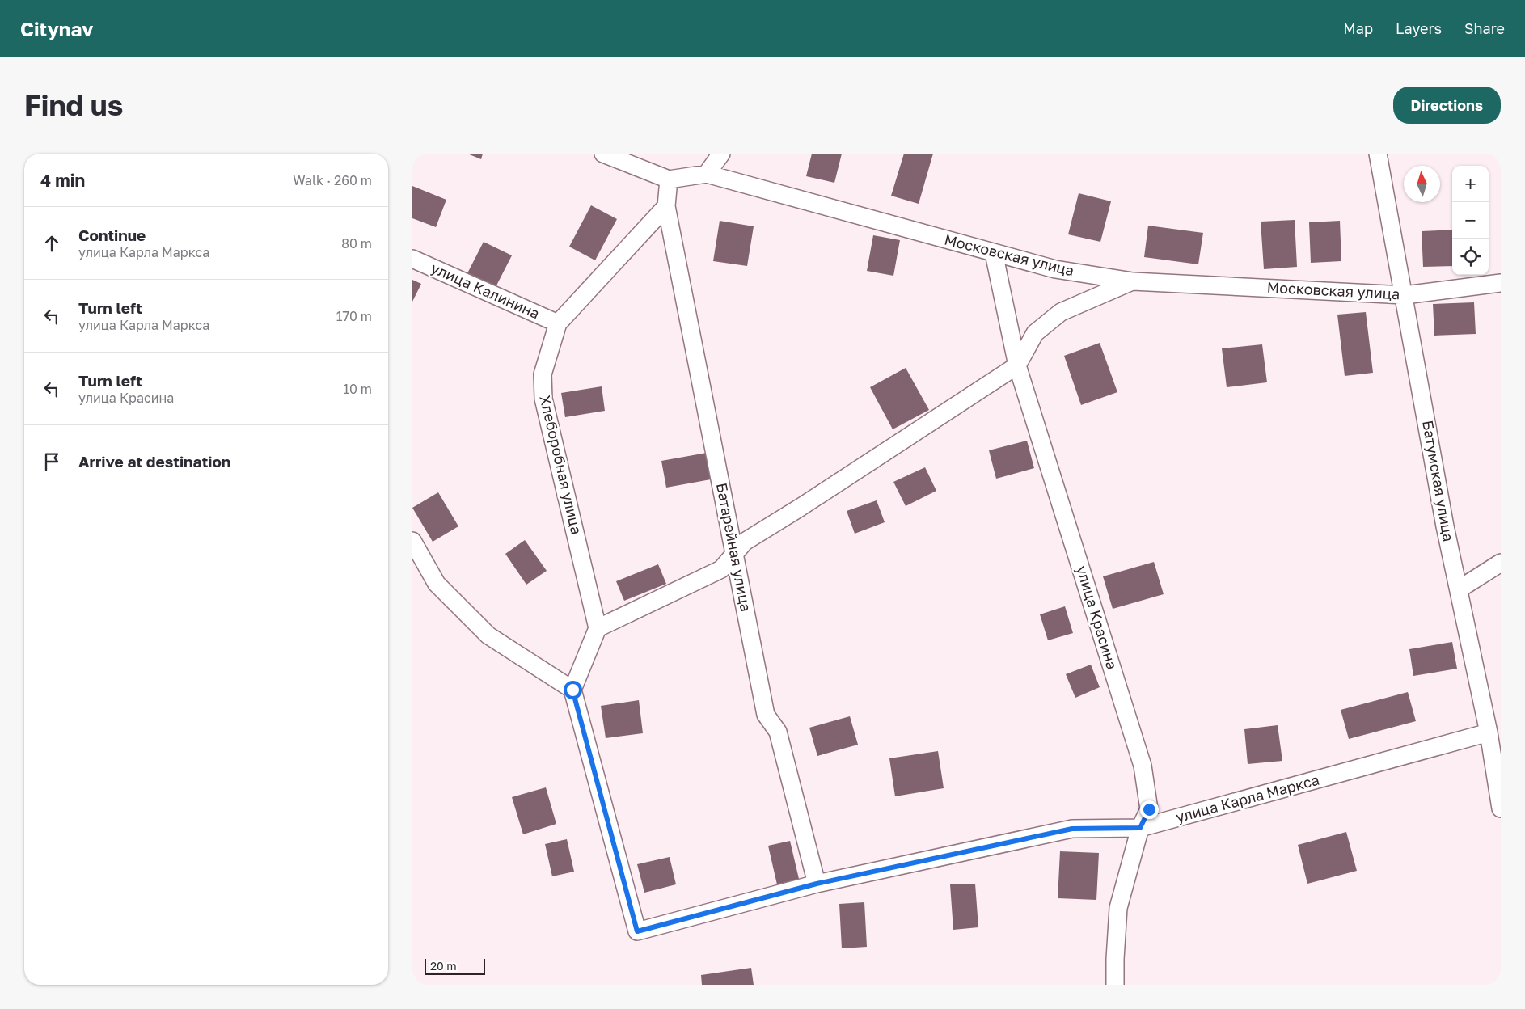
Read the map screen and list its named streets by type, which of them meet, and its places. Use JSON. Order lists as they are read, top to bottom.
{
  "streets": {
    "street": [
      "Московская улица",
      "улица Калинина",
      "Хлеборобная улица",
      "Батумская улица",
      "Батарейная улица",
      "улица Красина",
      "улица Карла Маркса"
    ]
  },
  "crossings": [
    ["Московская улица", "Батумская улица"],
    ["Московская улица", "улица Красина"],
    ["улица Калинина", "Хлеборобная улица"],
    ["Хлеборобная улица", "Батарейная улица"],
    ["Батумская улица", "улица Карла Маркса"],
    ["Батарейная улица", "улица Карла Маркса"],
    ["улица Красина", "улица Карла Маркса"]
  ],
  "scale_bar": "20 m",
  "north": "top",
  "page": {
    "header": "Citynav",
    "nav": ["Map", "Layers", "Share"],
    "buttons": "Directions",
    "title": "Find us",
    "heading": ["4 min", "Walk · 260 m"],
    "map_buttons": ["+", "−"],
    "list": [
      ["Continue", "улица Карла Маркса", "80 m"],
      ["Turn left", "улица Карла Маркса", "170 m"],
      ["Turn left", "улица Красина", "10 m"],
      "Arrive at destination"
    ],
    "scale": "20 m"
  }
}
